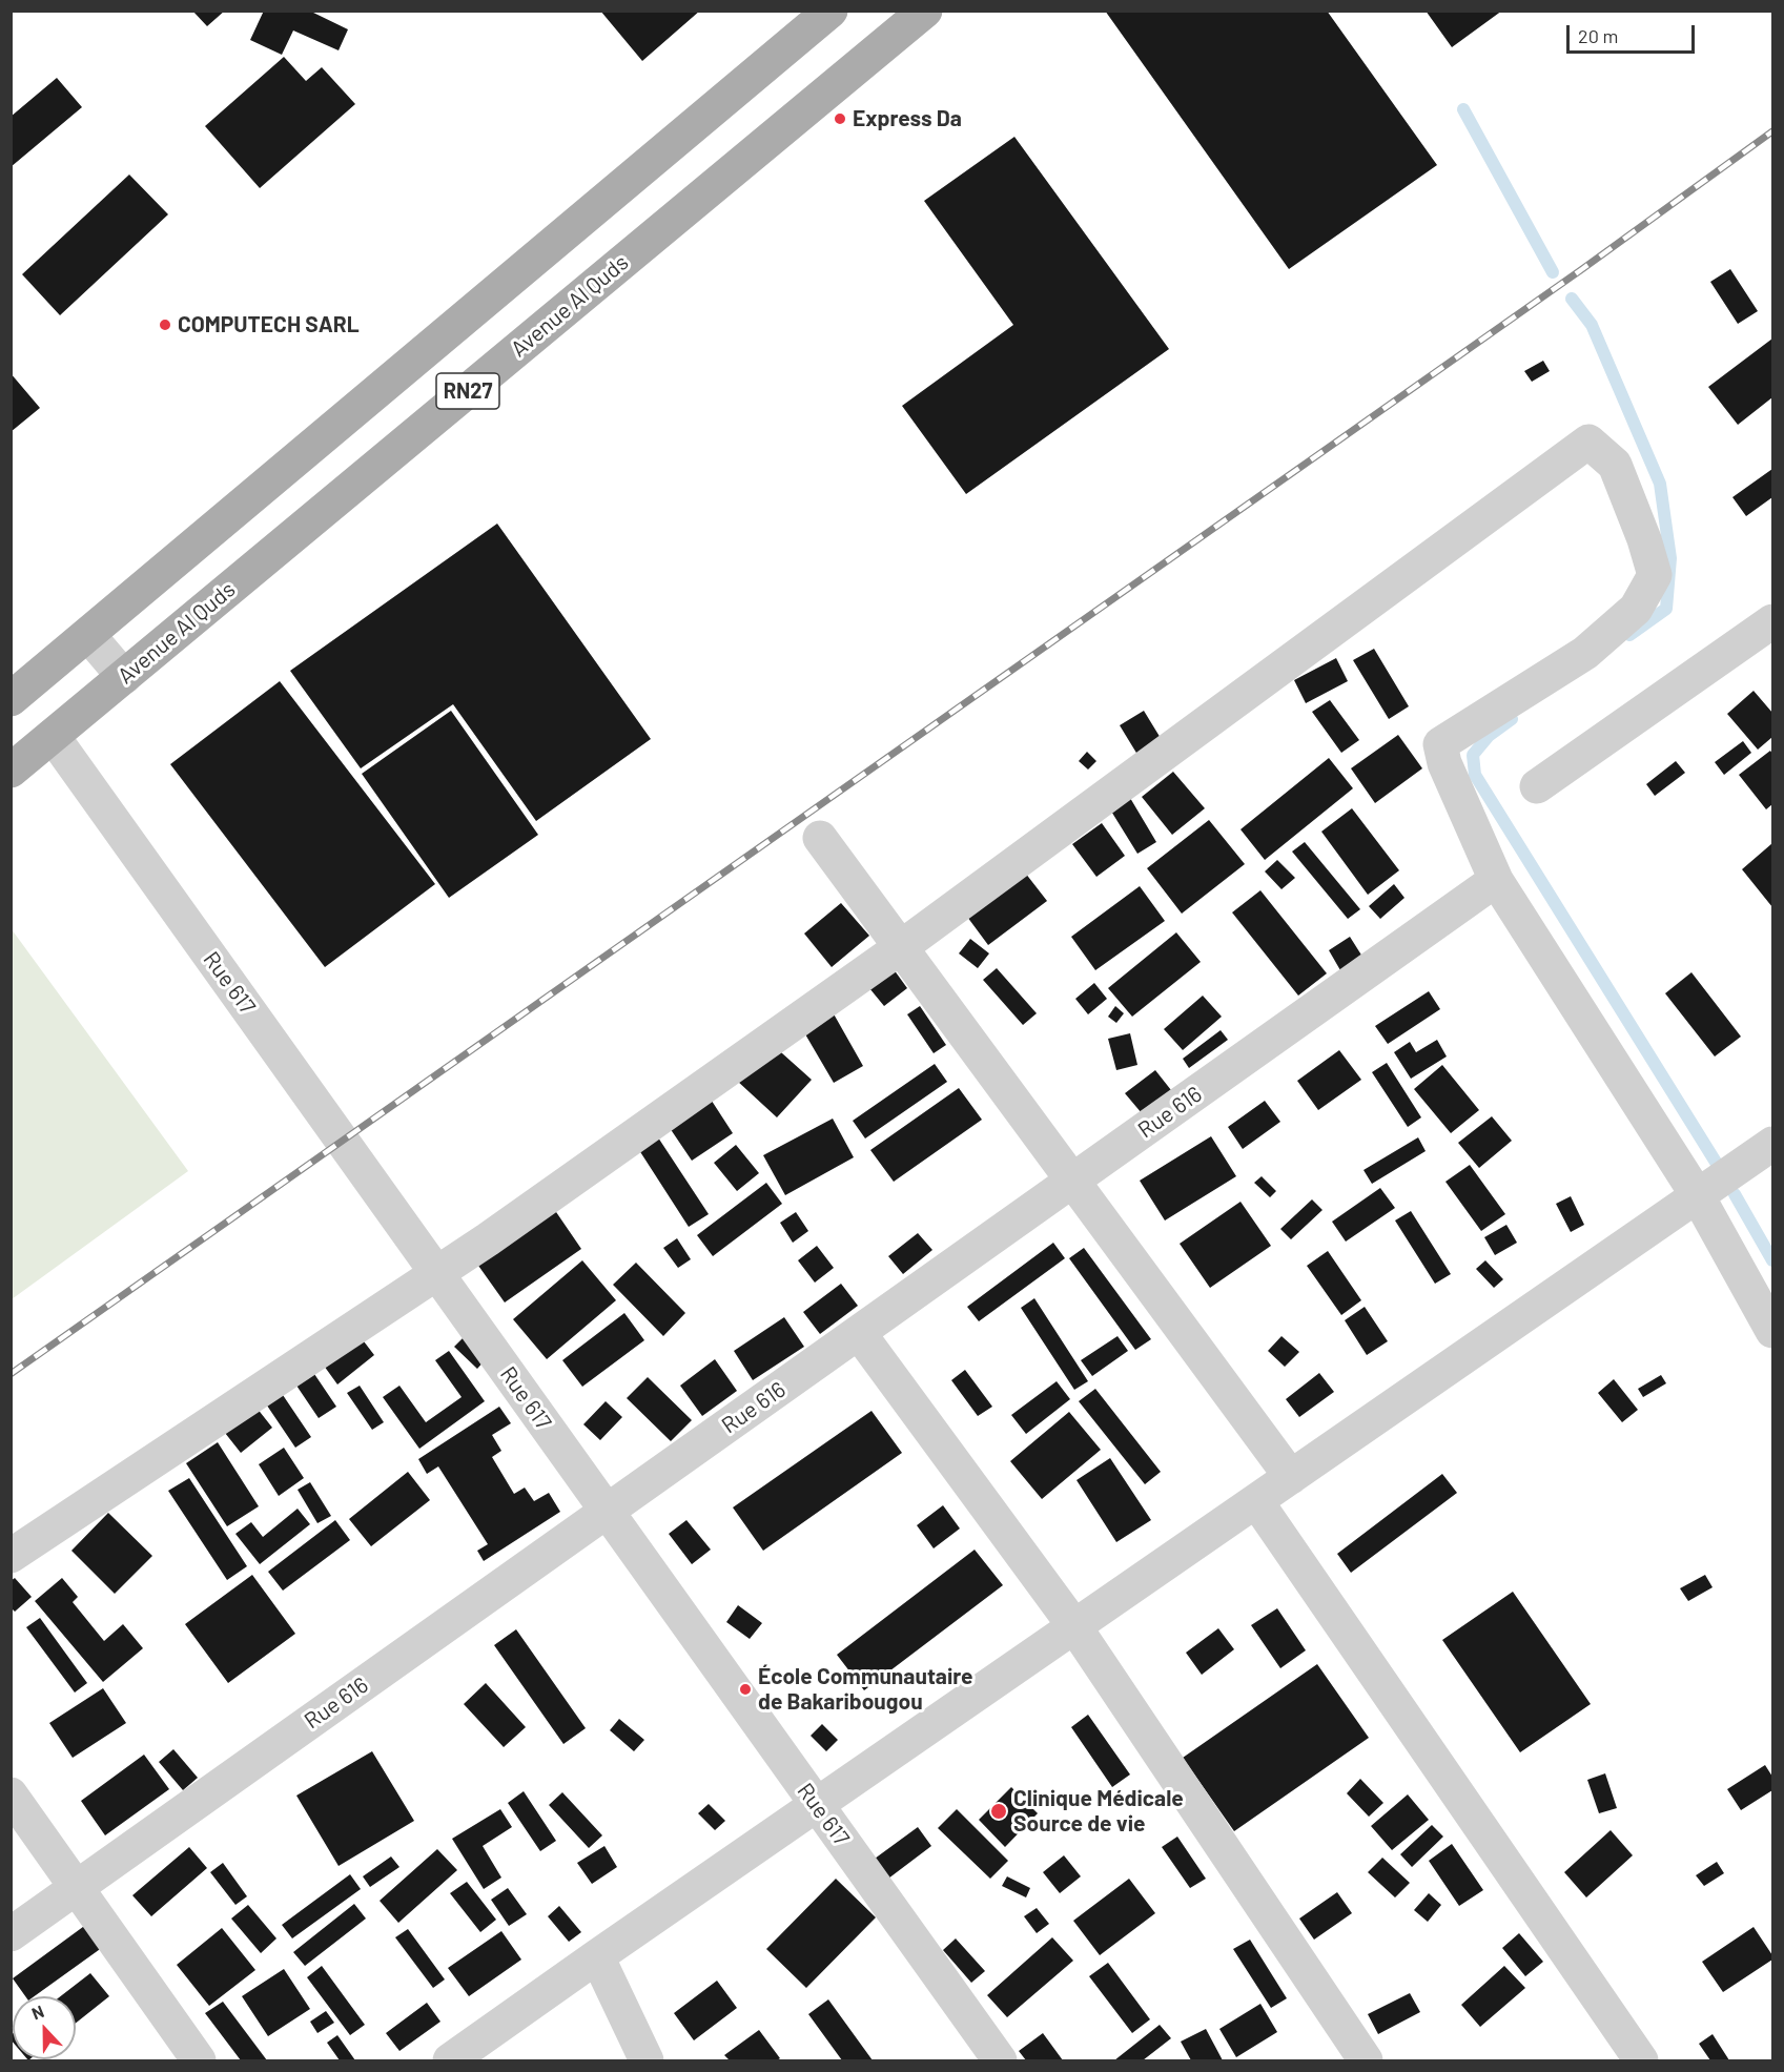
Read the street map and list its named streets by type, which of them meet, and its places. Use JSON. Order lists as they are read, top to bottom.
{
  "streets": {
    "main road": ["Avenue Al Quds", "RN27"],
    "street": ["Rue 617", "Rue 616"]
  },
  "crossings": [
    ["Avenue Al Quds", "Rue 617"],
    ["Rue 617", "Rue 616"]
  ],
  "places": [
    "Express Da",
    "COMPUTECH SARL",
    "École Communautaire de Bakaribougou",
    "Clinique Médicale Source de vie"
  ],
  "scale_bar": "20 m",
  "north": "top"
}
